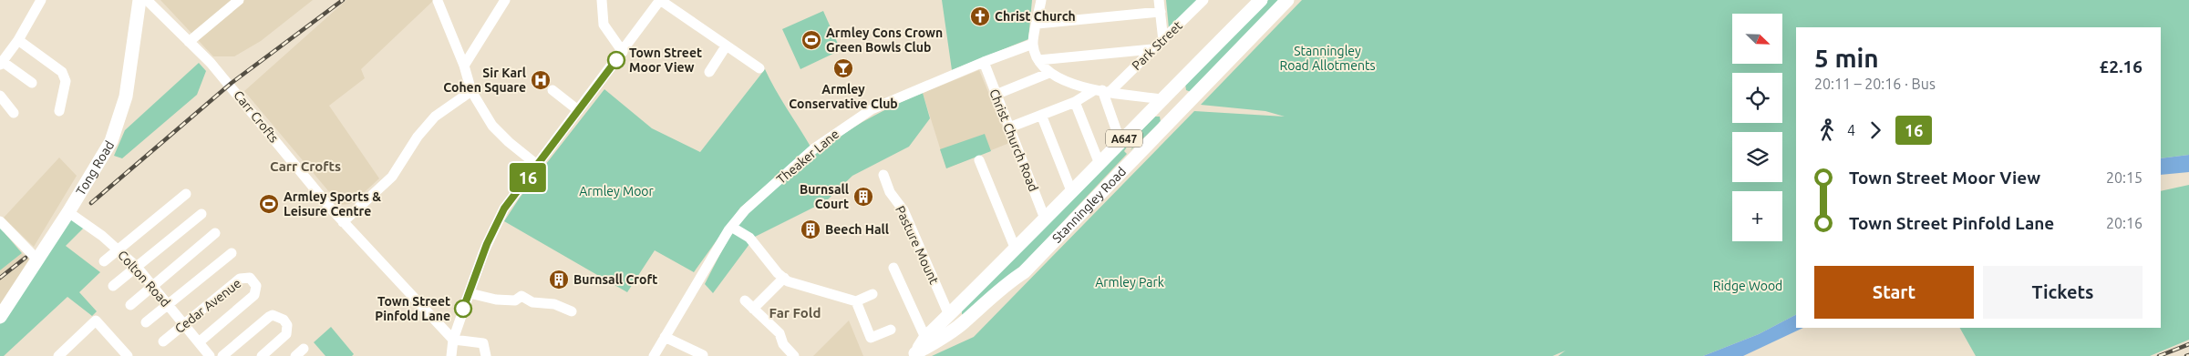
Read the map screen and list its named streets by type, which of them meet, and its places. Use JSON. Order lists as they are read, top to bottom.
{
  "streets": {
    "main road": ["A647", "Tong Road", "Stanningley Road"],
    "street": [
      "Park Street",
      "Carr Crofts",
      "Christ Church Road",
      "Theaker Lane",
      "Pasture Mount",
      "Colton Road",
      "Cedar Avenue"
    ]
  },
  "crossings": [
    ["Park Street", "Christ Church Road"],
    ["Christ Church Road", "Theaker Lane"],
    ["Christ Church Road", "Stanningley Road"],
    ["Tong Road", "Colton Road"],
    ["Stanningley Road", "Pasture Mount"],
    ["Colton Road", "Cedar Avenue"]
  ],
  "districts": ["Carr Crofts", "Far Fold"],
  "parks": [
    "Stanningley Road Allotments",
    "Armley Moor",
    "Armley Park",
    "Ridge Wood"
  ],
  "places": {
    "church": ["Christ Church"],
    "sports": ["Armley Cons Crown Green Bowls Club", "Armley Sports & Leisure Centre"],
    "other": ["Town Street Moor View", "Town Street Pinfold Lane"],
    "bar": ["Armley Conservative Club"],
    "hospital": ["Sir Karl Cohen Square"],
    "building": ["Burnsall Court", "Beech Hall", "Burnsall Croft"]
  },
  "lines": ["bus line 16"],
  "north": "bottom right",
  "page": {
    "on_map": "16",
    "map_buttons": "+",
    "heading": ["5 min", "20:11 – 20:16 · Bus", "£2.16"],
    "legs": ["4", "16"],
    "list": [
      {
        "name": "Town Street Moor View",
        "value": "20:15"
      },
      {
        "name": "Town Street Pinfold Lane",
        "value": "20:16"
      }
    ],
    "buttons": ["Start", "Tickets"]
  }
}
